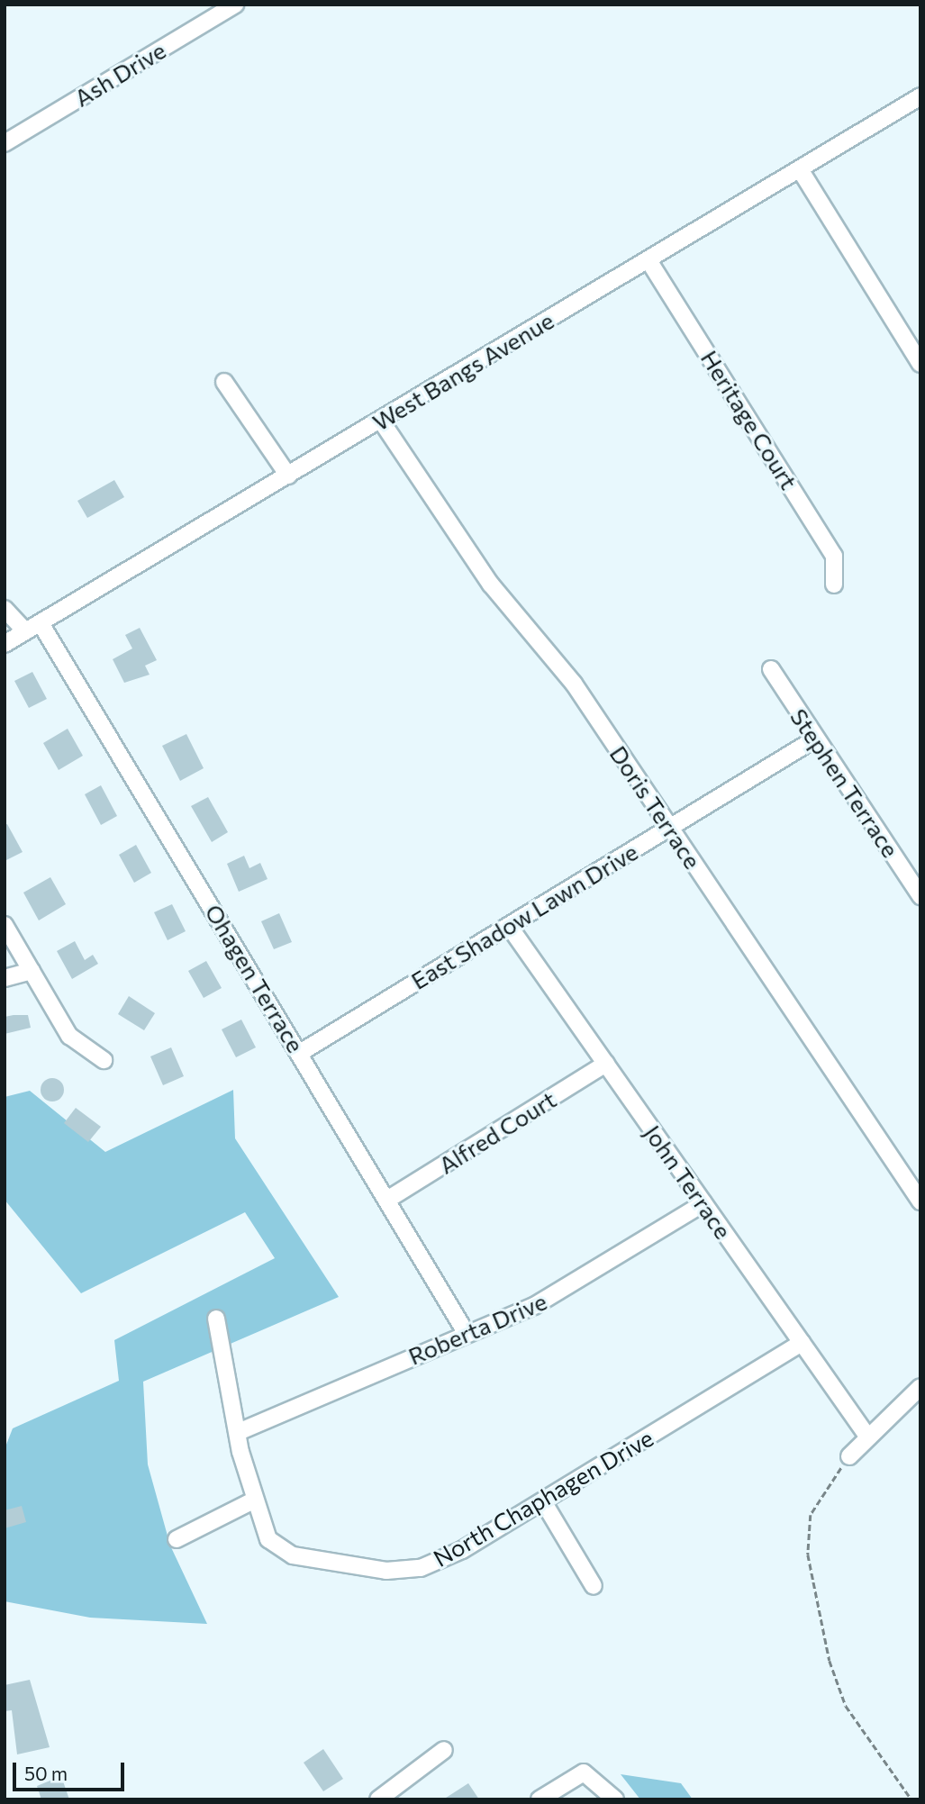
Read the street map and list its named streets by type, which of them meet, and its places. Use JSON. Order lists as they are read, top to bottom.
{
  "streets": {
    "street": [
      "Ash Drive",
      "West Bangs Avenue",
      "Heritage Court",
      "Stephen Terrace",
      "Doris Terrace",
      "East Shadow Lawn Drive",
      "Ohagen Terrace",
      "Alfred Court",
      "John Terrace",
      "Roberta Drive",
      "North Chaphagen Drive"
    ]
  },
  "crossings": [
    ["West Bangs Avenue", "Heritage Court"],
    ["West Bangs Avenue", "Doris Terrace"],
    ["West Bangs Avenue", "Ohagen Terrace"],
    ["Stephen Terrace", "East Shadow Lawn Drive"],
    ["Doris Terrace", "East Shadow Lawn Drive"],
    ["East Shadow Lawn Drive", "Ohagen Terrace"],
    ["East Shadow Lawn Drive", "John Terrace"],
    ["Ohagen Terrace", "Alfred Court"],
    ["Ohagen Terrace", "Roberta Drive"],
    ["Alfred Court", "John Terrace"],
    ["John Terrace", "Roberta Drive"],
    ["John Terrace", "North Chaphagen Drive"],
    ["Roberta Drive", "North Chaphagen Drive"]
  ],
  "scale_bar": "50 m"
}
